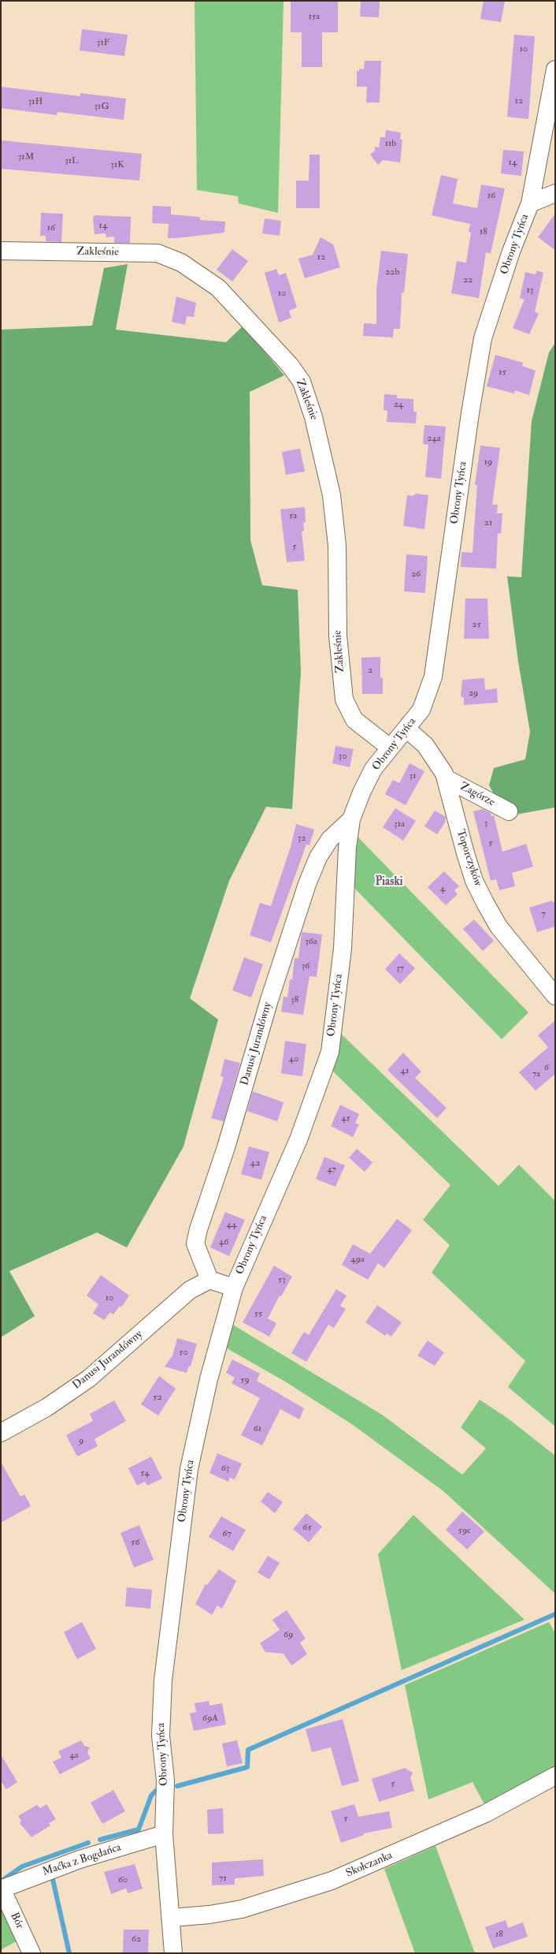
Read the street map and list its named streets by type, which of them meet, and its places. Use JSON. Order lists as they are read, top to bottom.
{
  "streets": {
    "street": [
      "Obrony Tyńca",
      "Zakleśnie",
      "Zagórze",
      "Toporczyków",
      "Danusi Jurandówny",
      "Maćka z Bogdańca",
      "Skołczanka",
      "Bór"
    ]
  },
  "crossings": [
    ["Obrony Tyńca", "Zakleśnie"],
    ["Obrony Tyńca", "Toporczyków"],
    ["Obrony Tyńca", "Danusi Jurandówny"],
    ["Obrony Tyńca", "Maćka z Bogdańca"],
    ["Obrony Tyńca", "Skołczanka"],
    ["Zagórze", "Toporczyków"],
    ["Maćka z Bogdańca", "Bór"]
  ],
  "districts": ["Piaski"],
  "house_numbers": [
    "15a",
    "31F",
    "10",
    "12",
    "31H",
    "31G",
    "11b",
    "31M",
    "31L",
    "14",
    "31K",
    "16",
    "14",
    "16",
    "18",
    "12",
    "22b",
    "22",
    "13",
    "10",
    "15",
    "24",
    "24a",
    "19",
    "5a",
    "21",
    "5",
    "26",
    "25",
    "2",
    "29",
    "30",
    "31",
    "3",
    "31a",
    "32",
    "5",
    "4",
    "7",
    "36a",
    "36",
    "37",
    "38",
    "40",
    "6",
    "41",
    "7a",
    "45",
    "42",
    "47",
    "44",
    "46",
    "49a",
    "53",
    "10",
    "55",
    "50",
    "59",
    "52",
    "61",
    "9",
    "63",
    "54",
    "65",
    "59c",
    "67",
    "56",
    "69",
    "69A",
    "4a",
    "5",
    "5",
    "71",
    "60",
    "18",
    "62"
  ]
}
